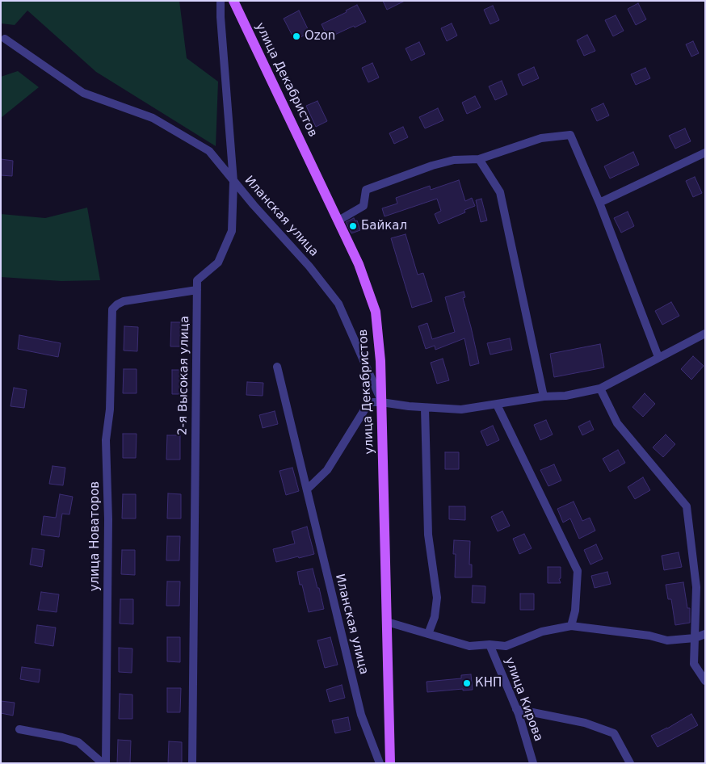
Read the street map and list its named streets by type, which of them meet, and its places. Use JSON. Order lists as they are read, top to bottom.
{
  "streets": {
    "main road": ["улица Декабристов"],
    "street": [
      "Иланская улица",
      "2-я Высокая улица",
      "улица Новаторов",
      "улица Кирова"
    ]
  },
  "crossings": [
    ["улица Декабристов", "Иланская улица"],
    ["Иланская улица", "2-я Высокая улица"],
    ["2-я Высокая улица", "улица Новаторов"]
  ],
  "places": ["Ozon", "Байкал", "КНП"]
}
